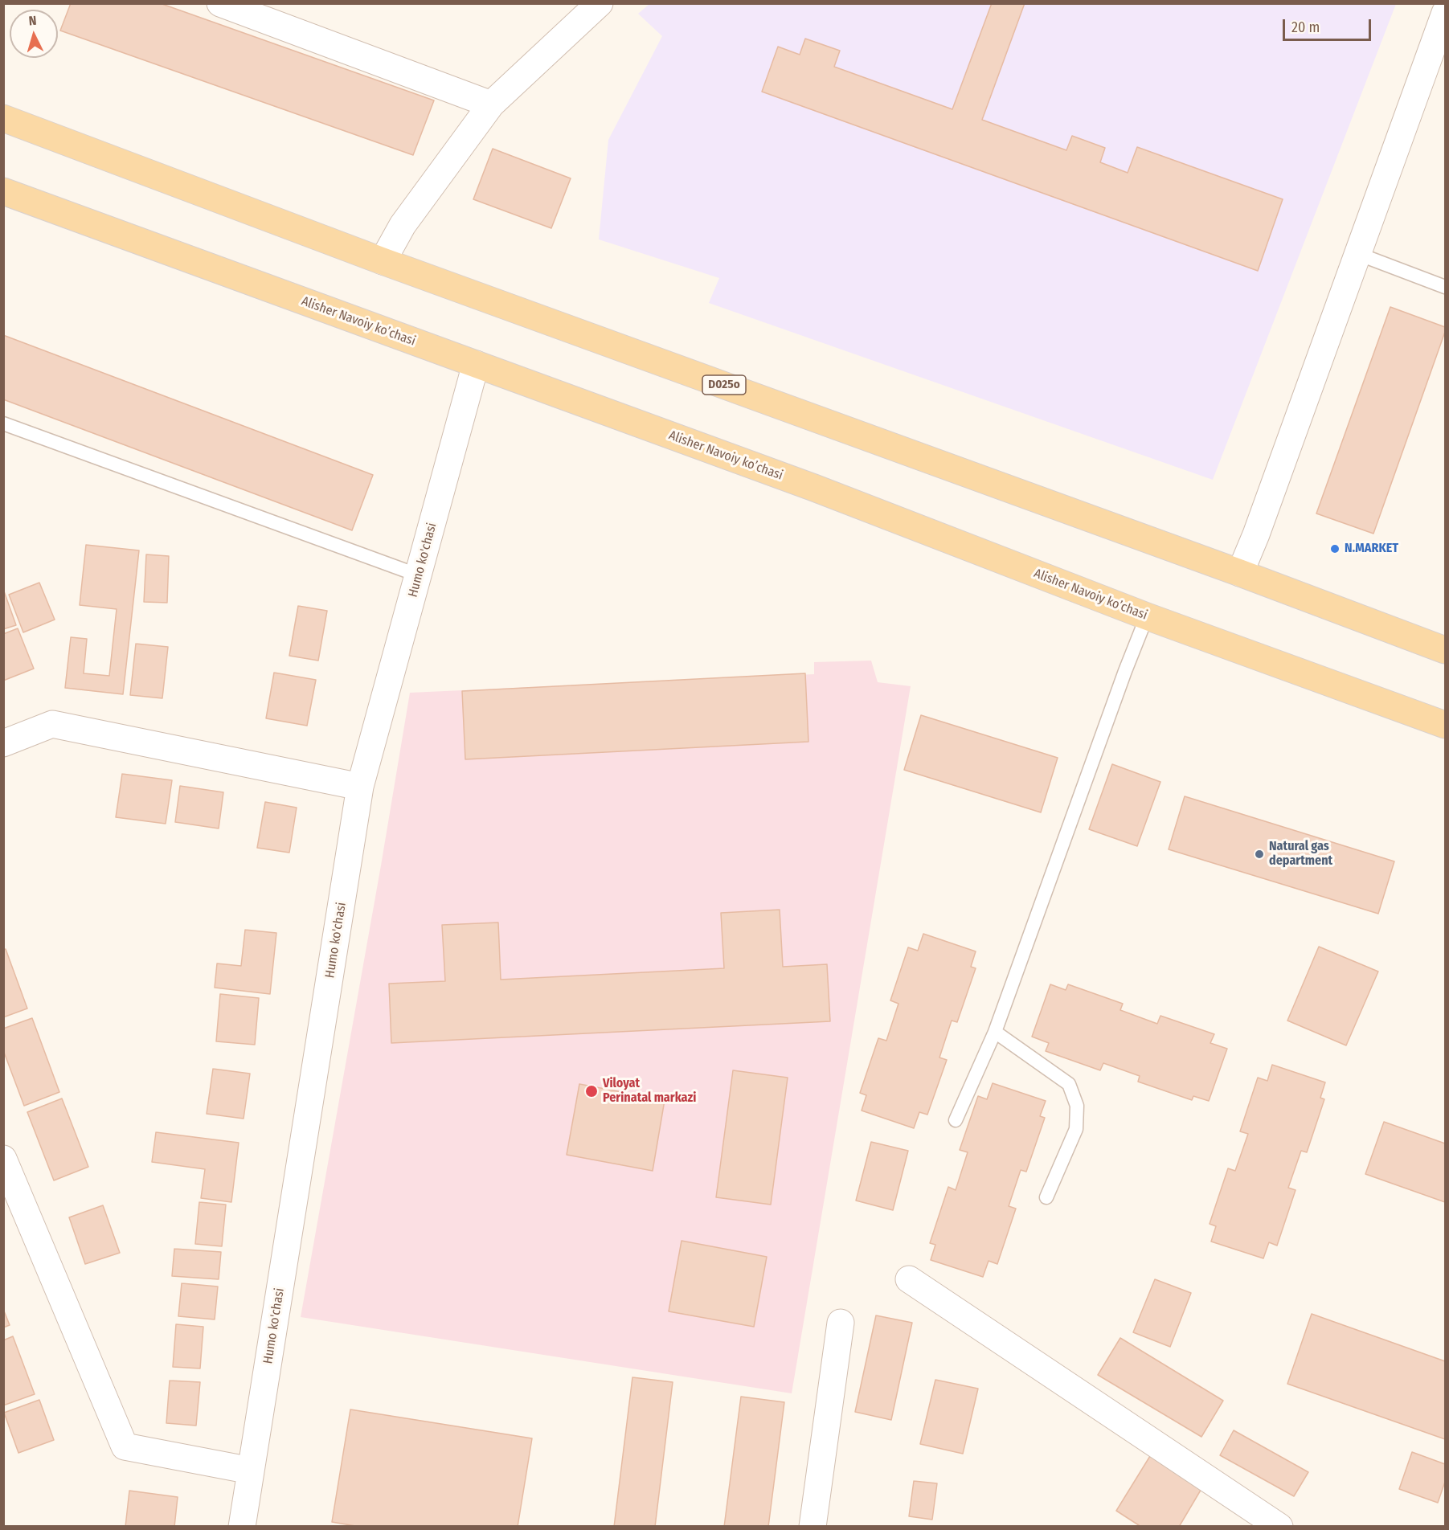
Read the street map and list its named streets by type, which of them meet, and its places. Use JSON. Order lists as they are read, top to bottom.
{
  "streets": {
    "main road": ["Alisher Navoiy ko’chasi", "D025o"],
    "street": ["Humo ko'chasi"]
  },
  "crossings": [
    ["Alisher Navoiy ko’chasi", "Humo ko'chasi"]
  ],
  "places": ["N.MARKET", "Natural gas department", "Viloyat Perinatal markazi"],
  "scale_bar": "20 m",
  "north": "top"
}
